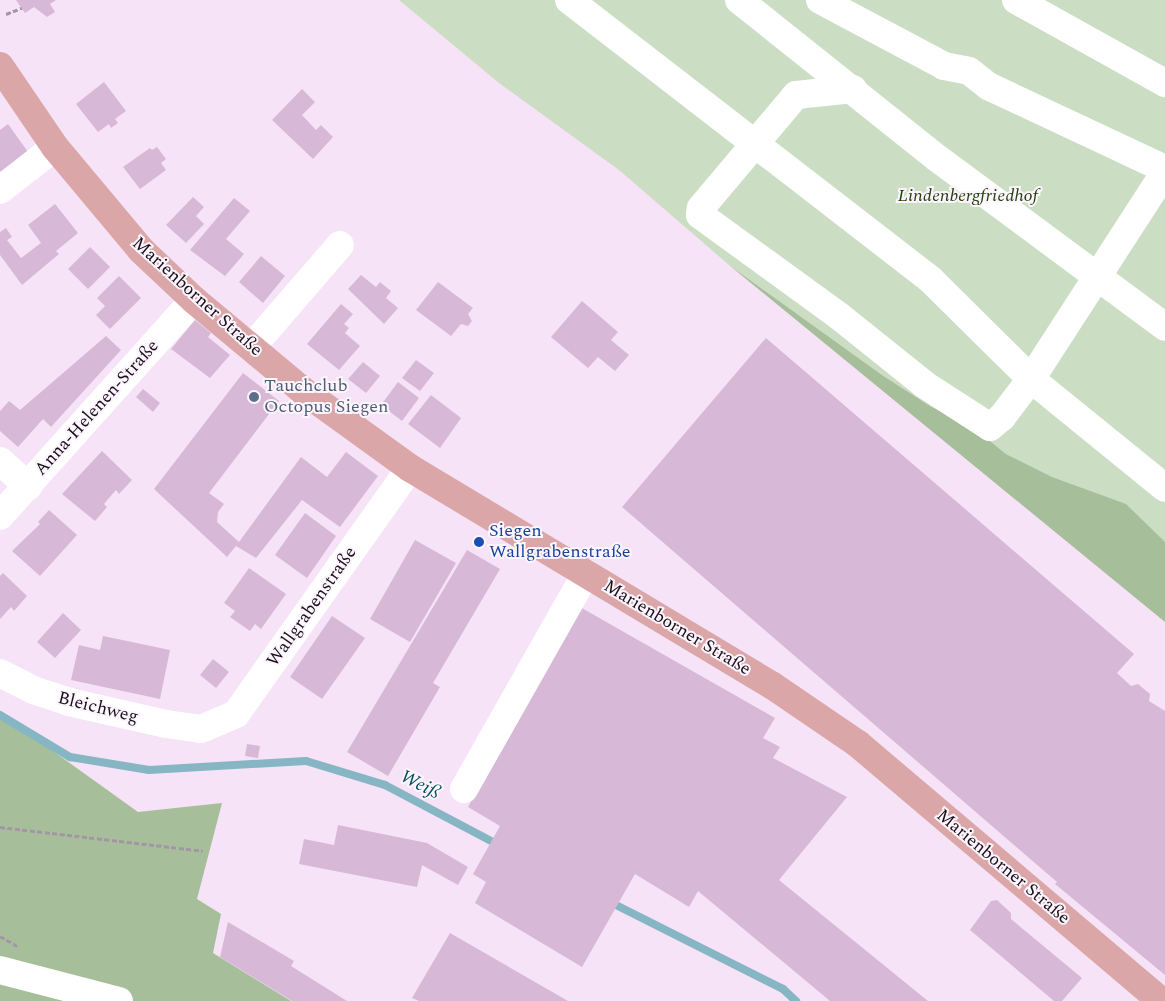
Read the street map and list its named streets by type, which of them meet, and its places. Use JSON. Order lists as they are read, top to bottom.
{
  "streets": {
    "main road": ["Marienborner Straße"],
    "street": ["Anna-Helenen-Straße", "Wallgrabenstraße", "Bleichweg"]
  },
  "crossings": [
    ["Marienborner Straße", "Anna-Helenen-Straße"],
    ["Marienborner Straße", "Wallgrabenstraße"],
    ["Wallgrabenstraße", "Bleichweg"]
  ],
  "water": ["Weiß"],
  "parks": ["Lindenbergfriedhof"],
  "places": ["Tauchclub Octopus Siegen", "Siegen Wallgrabenstraße"]
}
